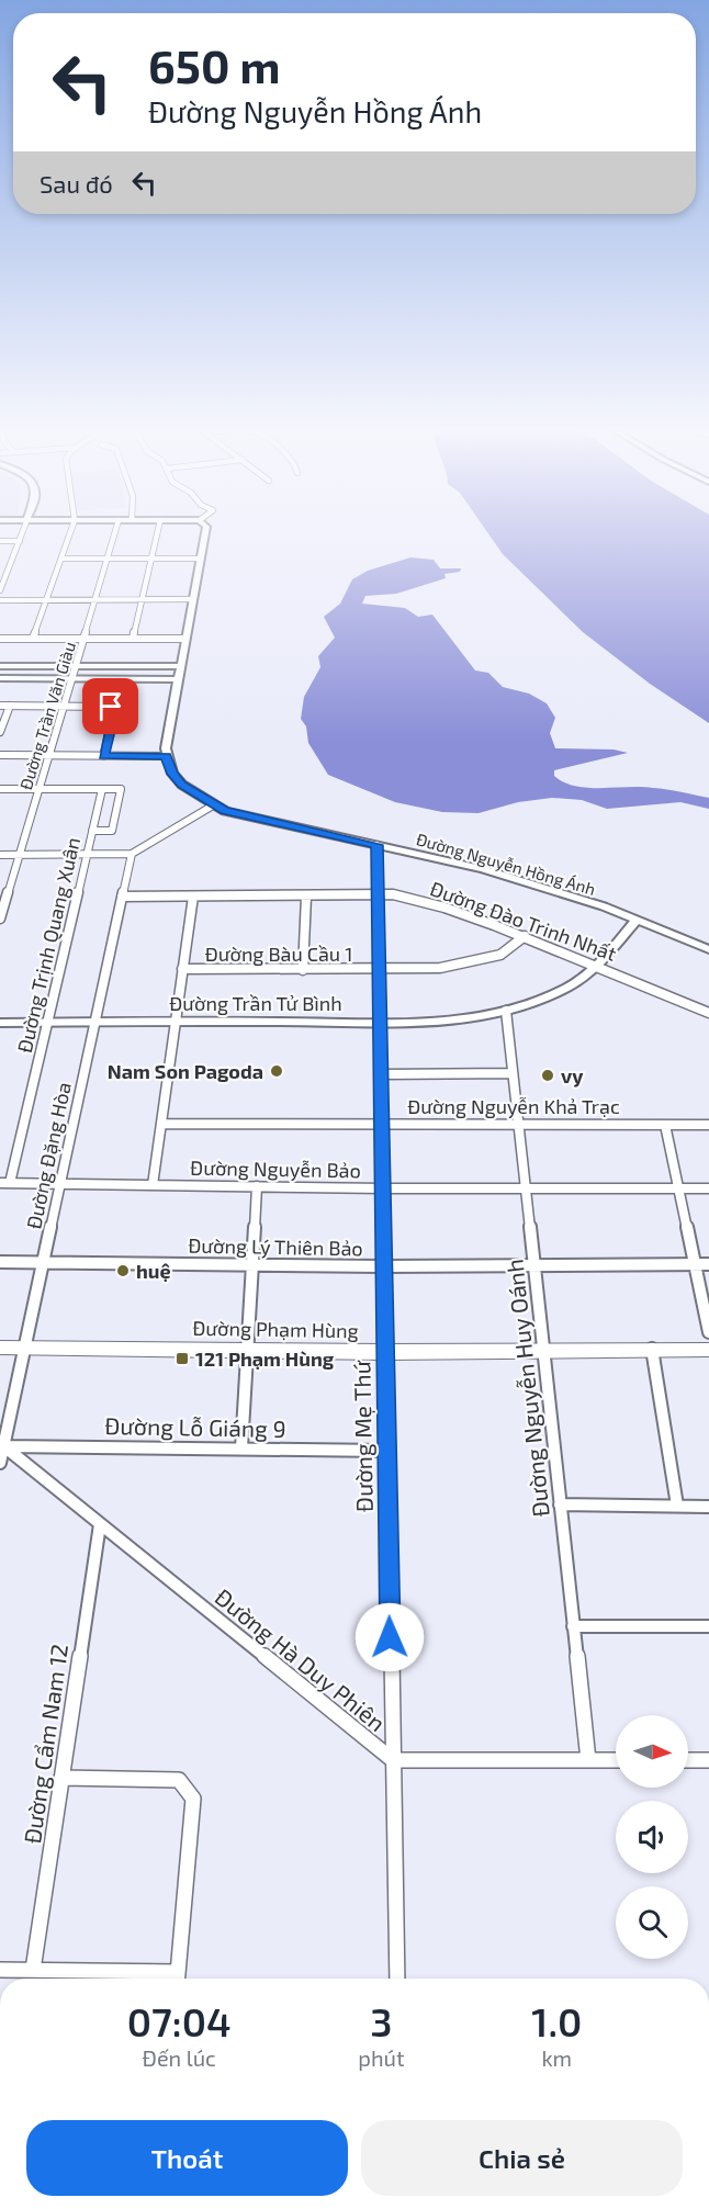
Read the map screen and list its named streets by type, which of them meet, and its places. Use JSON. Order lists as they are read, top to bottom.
{
  "streets": {
    "main road": ["Đường Phạm Hùng"],
    "street": [
      "Đường Trần Văn Giàu",
      "Đường Nguyễn Hồng Ánh",
      "Đường Đào Trinh Nhất",
      "Đường Trịnh Quang Xuân",
      "Đường Bàu Cầu 1",
      "Đường Trần Tử Bình",
      "Đường Nguyễn Khả Trạc",
      "Đường Đặng Hòa",
      "Đường Nguyễn Bảo",
      "Đường Lý Thiên Bảo",
      "Đường Nguyễn Huy Oánh",
      "Đường Lỗ Giáng 9",
      "Đường Mẹ Thứ",
      "Đường Hà Duy Phiên",
      "Đường Cẩm Nam 12"
    ]
  },
  "crossings": [
    ["Đường Nguyễn Hồng Ánh", "Đường Trần Tử Bình"],
    ["Đường Nguyễn Hồng Ánh", "Đường Mẹ Thứ"],
    ["Đường Đào Trinh Nhất", "Đường Bàu Cầu 1"],
    ["Đường Đào Trinh Nhất", "Đường Trần Tử Bình"],
    ["Đường Đào Trinh Nhất", "Đường Đặng Hòa"],
    ["Đường Đào Trinh Nhất", "Đường Mẹ Thứ"],
    ["Đường Trịnh Quang Xuân", "Đường Trần Tử Bình"],
    ["Đường Trịnh Quang Xuân", "Đường Nguyễn Bảo"],
    ["Đường Bàu Cầu 1", "Đường Mẹ Thứ"],
    ["Đường Trần Tử Bình", "Đường Đặng Hòa"],
    ["Đường Trần Tử Bình", "Đường Nguyễn Huy Oánh"],
    ["Đường Trần Tử Bình", "Đường Mẹ Thứ"],
    ["Đường Nguyễn Khả Trạc", "Đường Nguyễn Huy Oánh"],
    ["Đường Nguyễn Khả Trạc", "Đường Mẹ Thứ"],
    ["Đường Đặng Hòa", "Đường Nguyễn Bảo"],
    ["Đường Đặng Hòa", "Đường Lý Thiên Bảo"],
    ["Đường Đặng Hòa", "Đường Phạm Hùng"],
    ["Đường Đặng Hòa", "Đường Lỗ Giáng 9"],
    ["Đường Đặng Hòa", "Đường Hà Duy Phiên"],
    ["Đường Nguyễn Bảo", "Đường Nguyễn Huy Oánh"],
    ["Đường Nguyễn Bảo", "Đường Mẹ Thứ"],
    ["Đường Lý Thiên Bảo", "Đường Nguyễn Huy Oánh"],
    ["Đường Lý Thiên Bảo", "Đường Mẹ Thứ"],
    ["Đường Phạm Hùng", "Đường Nguyễn Huy Oánh"],
    ["Đường Phạm Hùng", "Đường Mẹ Thứ"],
    ["Đường Lỗ Giáng 9", "Đường Mẹ Thứ"],
    ["Đường Lỗ Giáng 9", "Đường Hà Duy Phiên"],
    ["Đường Mẹ Thứ", "Đường Hà Duy Phiên"],
    ["Đường Hà Duy Phiên", "Đường Cẩm Nam 12"]
  ],
  "places": {
    "other": ["Nam Son Pagoda", "vy", "huệ"],
    "transit": ["121 Phạm Hùng"]
  },
  "north": "right",
  "page": {
    "turn": ["650 m", "Đường Nguyễn Hồng Ánh"],
    "then": "Sau đó",
    "eta": [
      "07:04",
      "Đến lúc",
      "3",
      "phút",
      "1.0",
      "km"
    ],
    "buttons": ["Thoát", "Chia sẻ"]
  }
}
